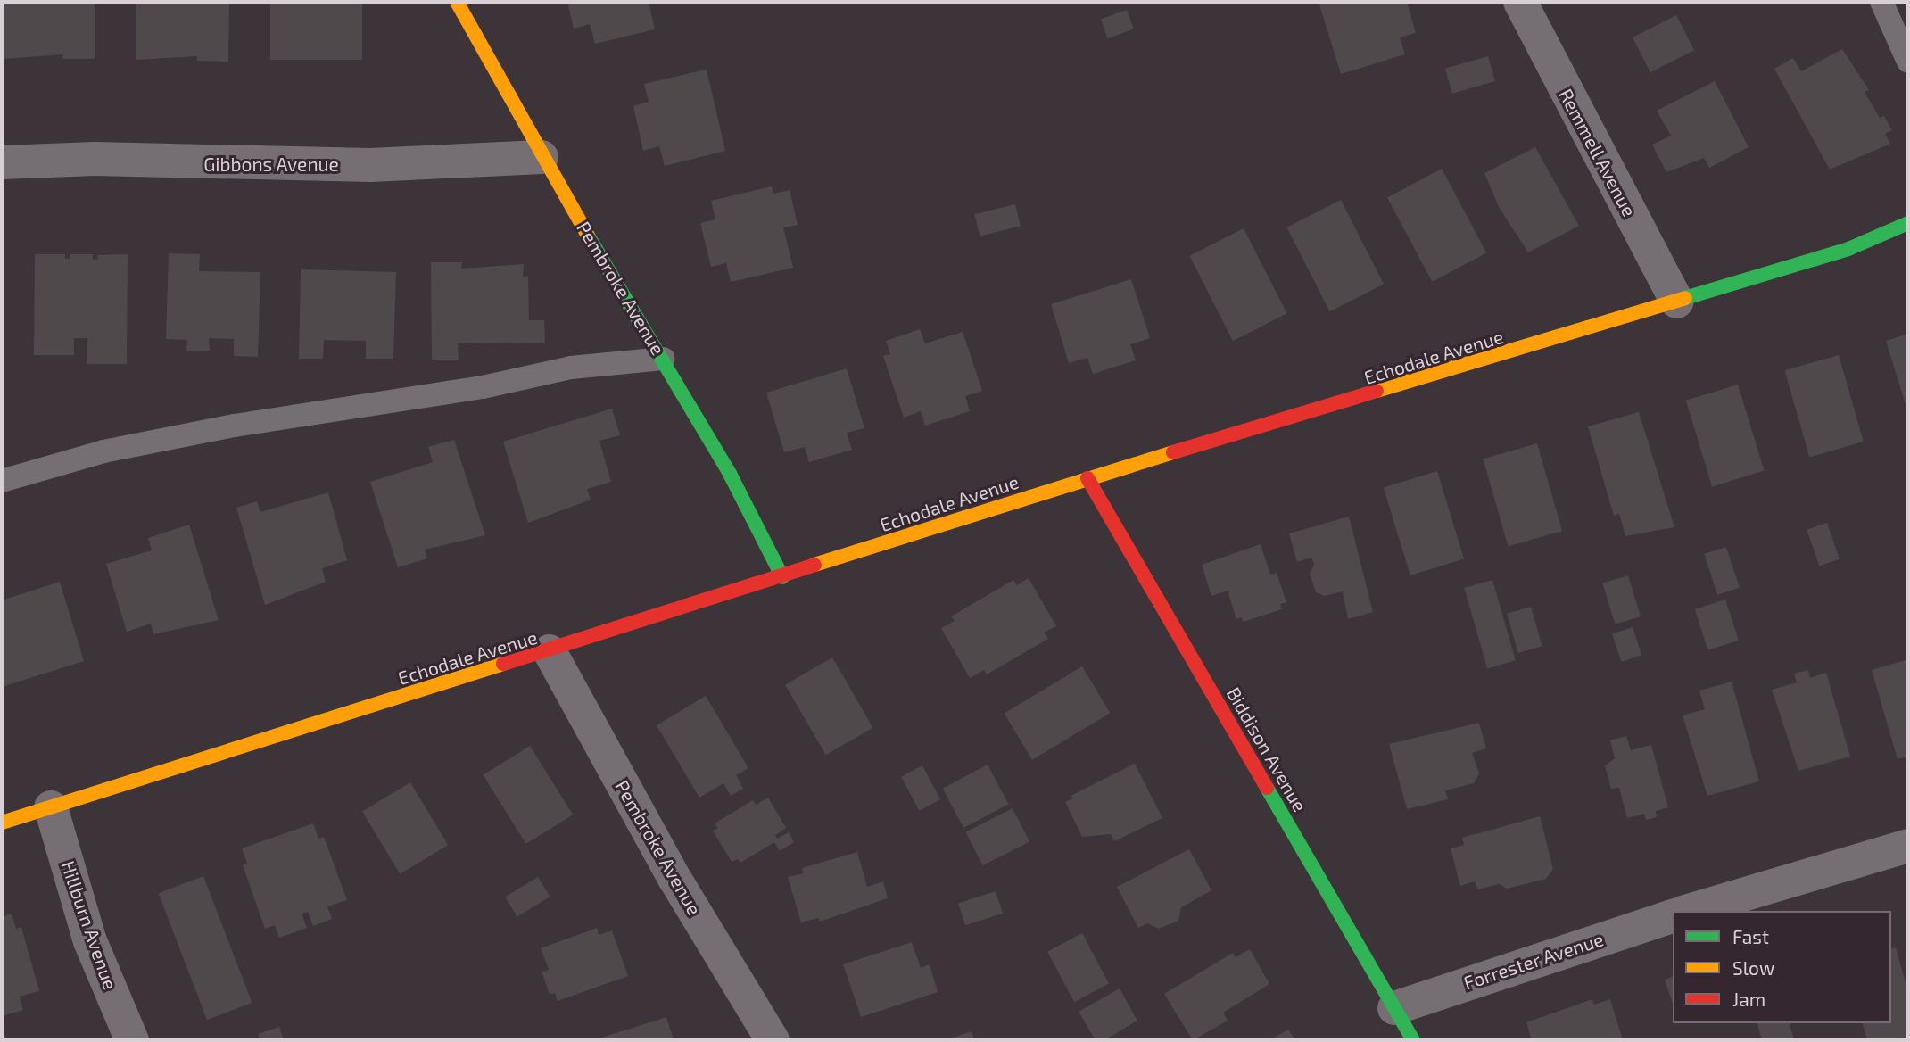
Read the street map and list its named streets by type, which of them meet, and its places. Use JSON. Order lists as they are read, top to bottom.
{
  "streets": {
    "main road": ["Pembroke Avenue", "Echodale Avenue", "Biddison Avenue"],
    "street": [
      "Remmell Avenue",
      "Gibbons Avenue",
      "Hillburn Avenue",
      "Forrester Avenue"
    ]
  },
  "crossings": [
    ["Remmell Avenue", "Echodale Avenue"],
    ["Gibbons Avenue", "Pembroke Avenue"],
    ["Pembroke Avenue", "Echodale Avenue"],
    ["Echodale Avenue", "Biddison Avenue"],
    ["Echodale Avenue", "Hillburn Avenue"],
    ["Biddison Avenue", "Forrester Avenue"]
  ],
  "legend": ["Fast", "Slow", "Jam"]
}
